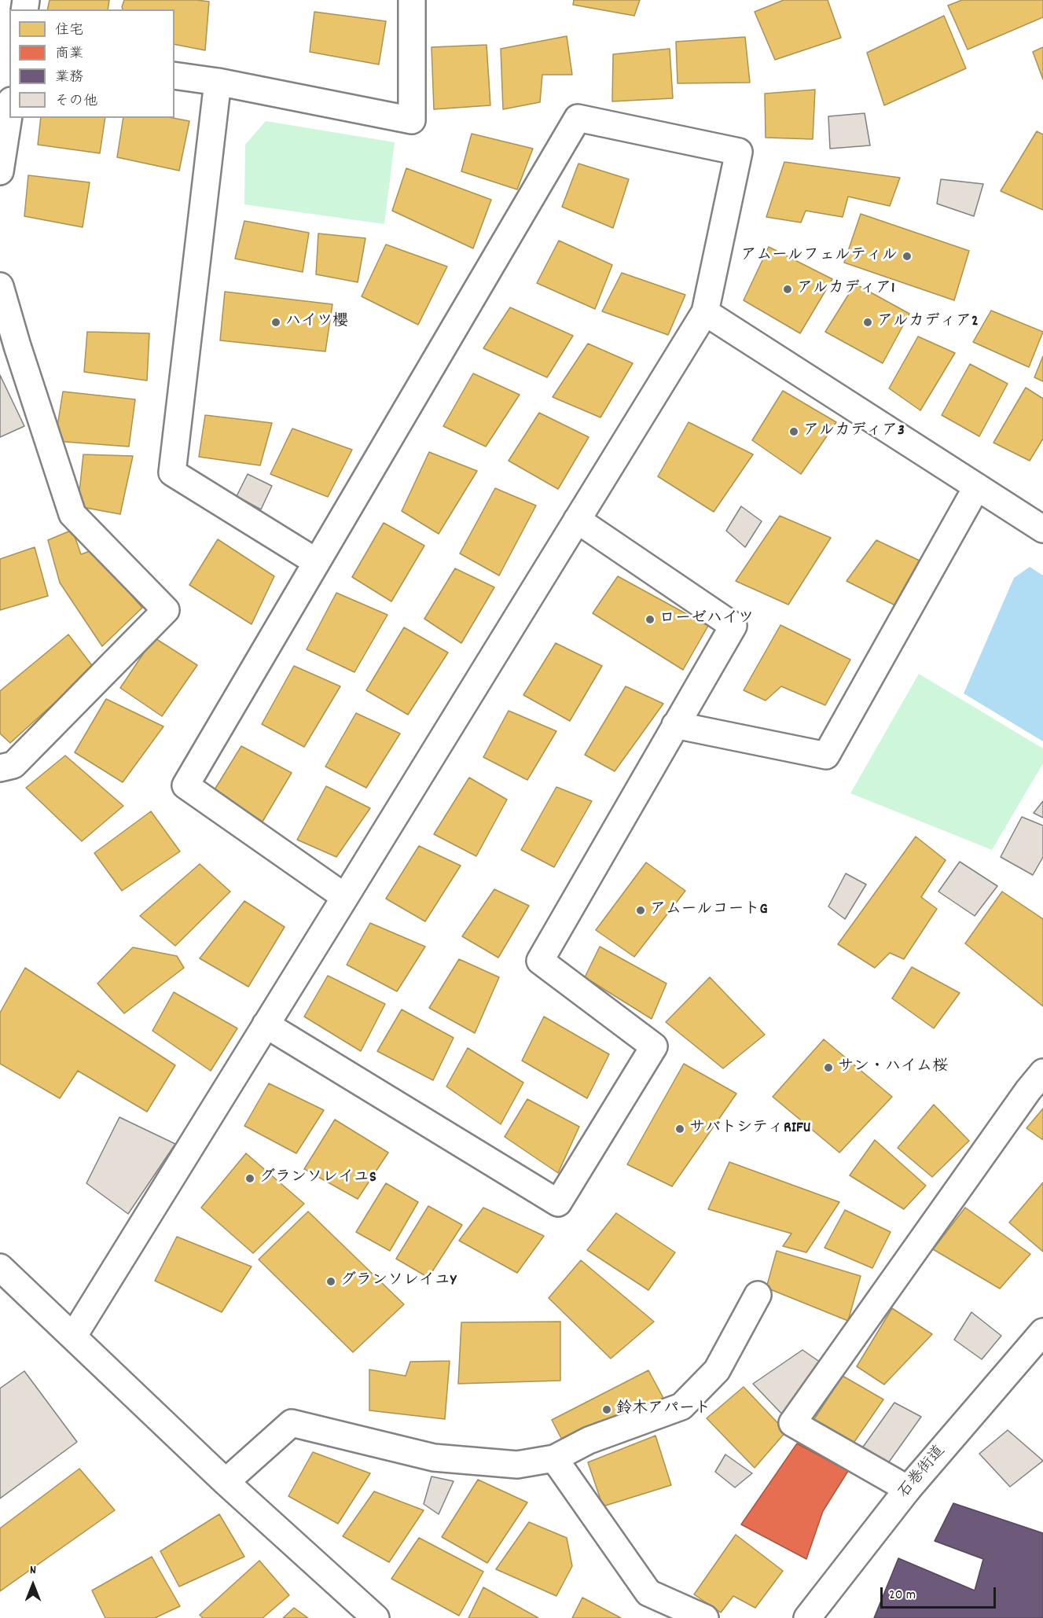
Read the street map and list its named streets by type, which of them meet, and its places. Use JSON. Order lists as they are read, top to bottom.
{
  "streets": {
    "street": ["石巻街道"]
  },
  "places": [
    "アムールフェルティル",
    "アルカディア1",
    "ハイツ櫻",
    "アルカディア2",
    "アルカディア3",
    "ローゼハイツ",
    "アムールコートG",
    "サン・ハイム桜",
    "サバトシティRIFU",
    "グランソレイユS",
    "グランソレイユY",
    "鈴木アパート"
  ],
  "legend": [
    "住宅",
    "商業",
    "業務",
    "その他"
  ],
  "scale_bar": "20 m",
  "north": "top"
}
